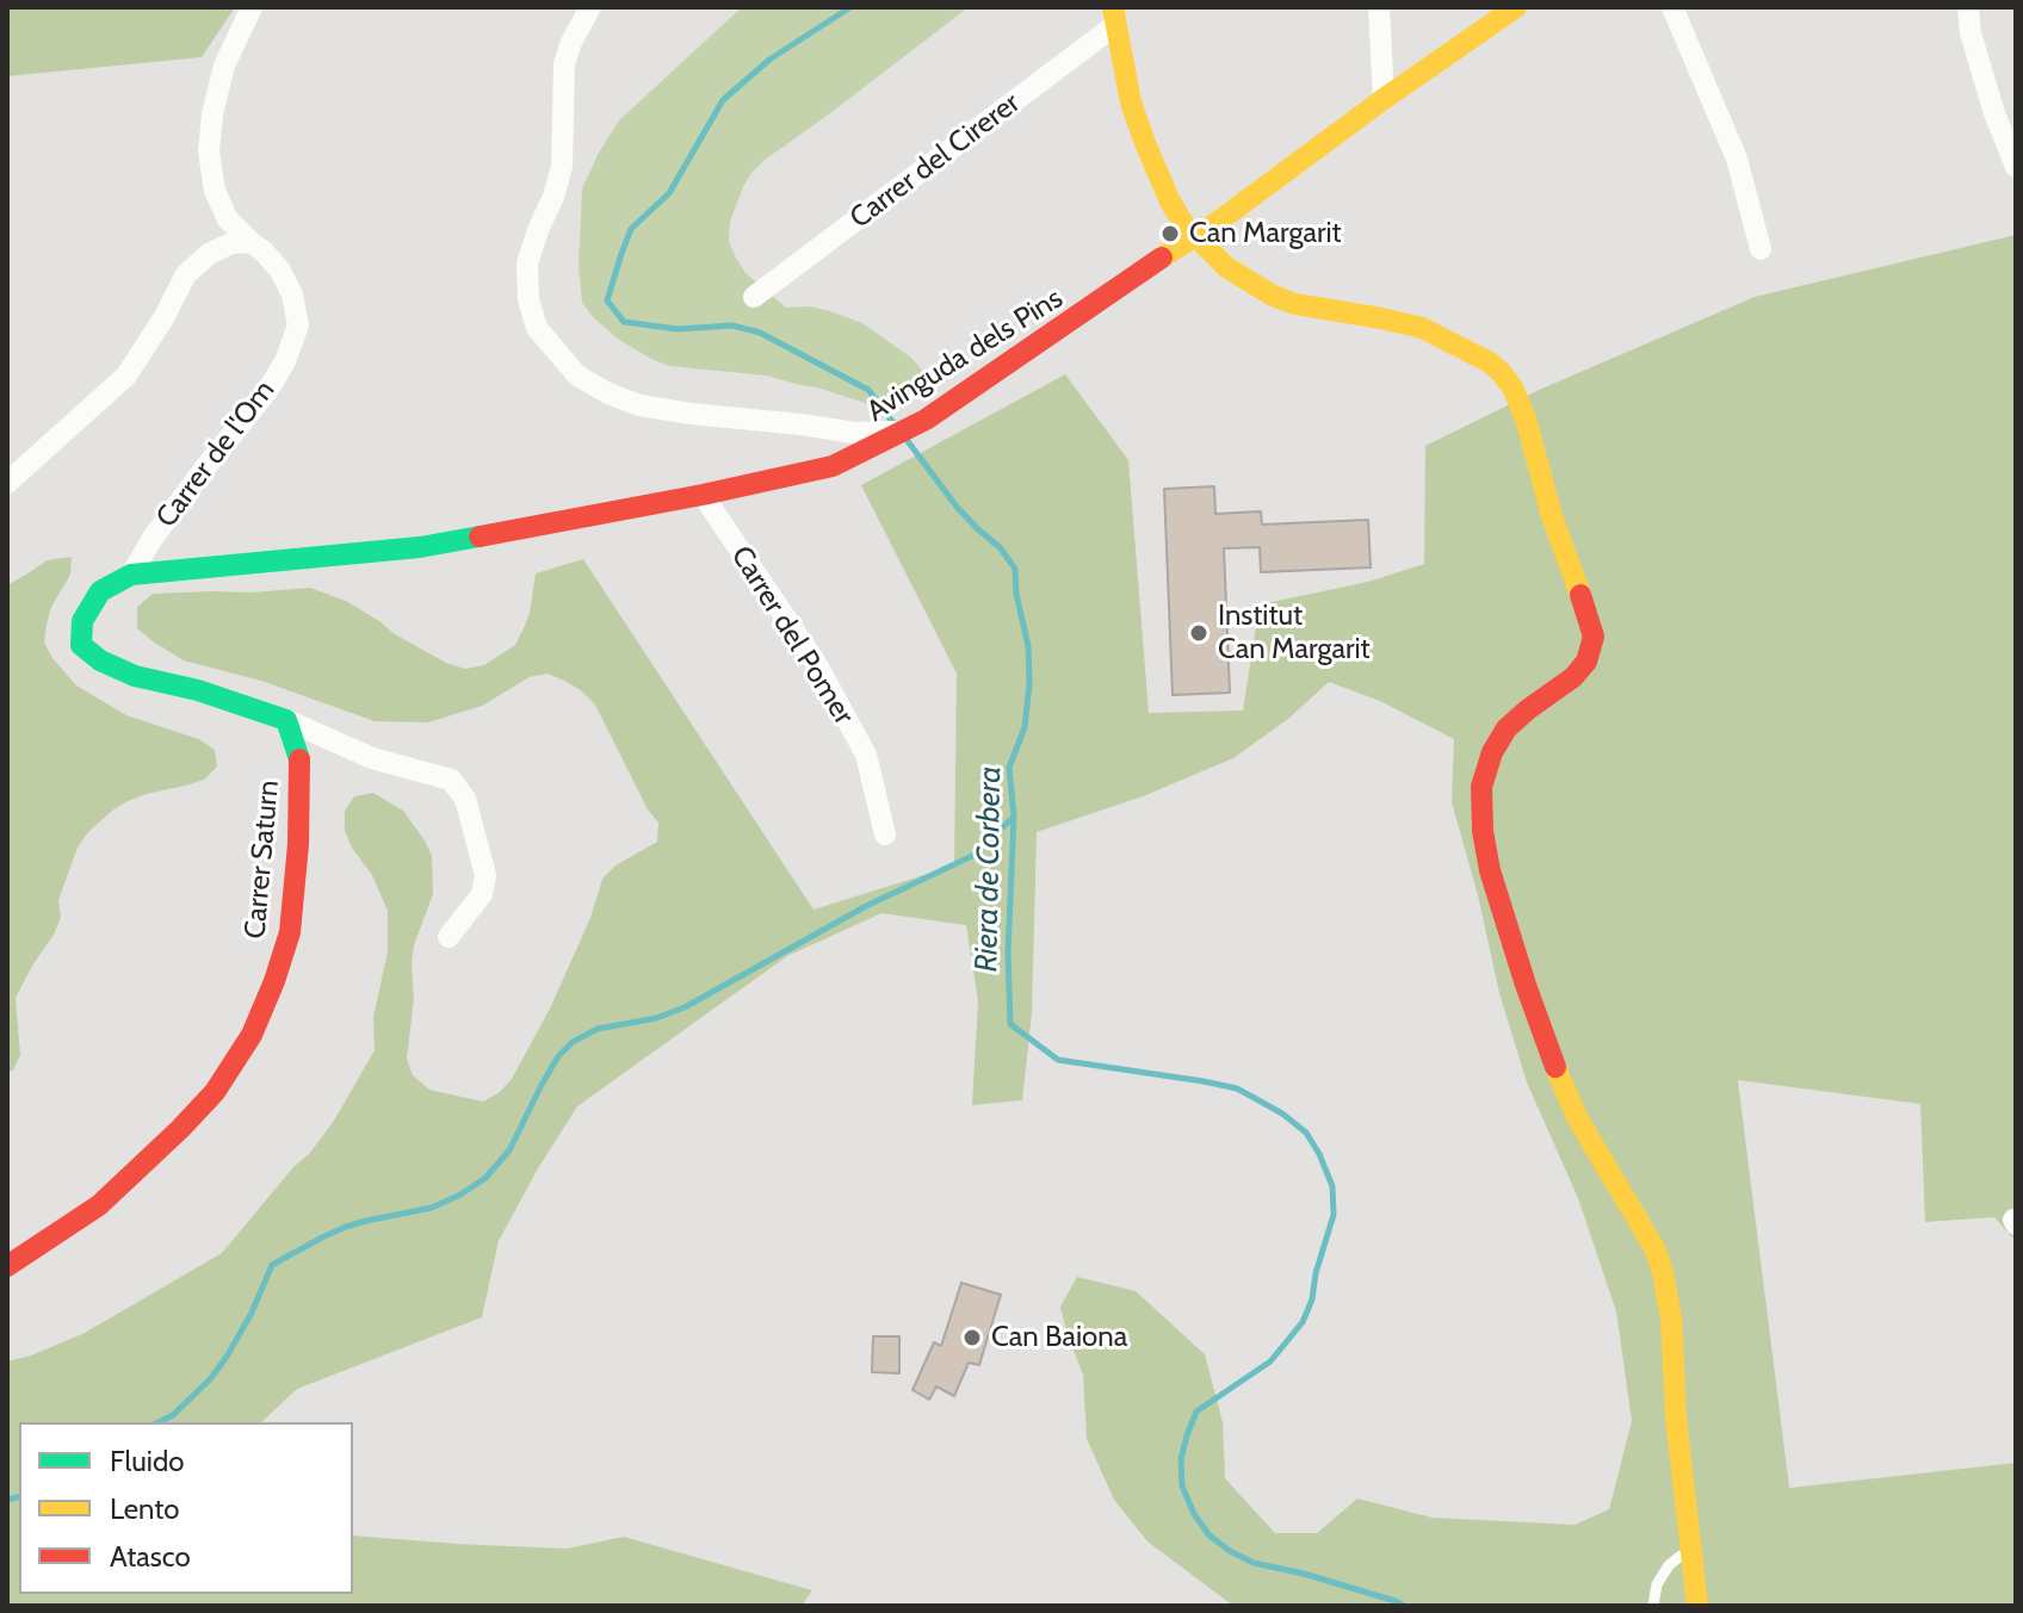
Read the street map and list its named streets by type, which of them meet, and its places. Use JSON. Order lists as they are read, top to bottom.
{
  "streets": {
    "street": [
      "Carrer del Cirerer",
      "Avinguda dels Pins",
      "Carrer de l'Om",
      "Carrer del Pomer",
      "Carrer Saturn"
    ]
  },
  "crossings": [
    ["Avinguda dels Pins", "Carrer de l'Om"],
    ["Avinguda dels Pins", "Carrer del Pomer"]
  ],
  "water": ["Riera de Corbera"],
  "places": ["Can Margarit", "Institut Can Margarit", "Can Baiona"],
  "legend": ["Fluido", "Lento", "Atasco"]
}
